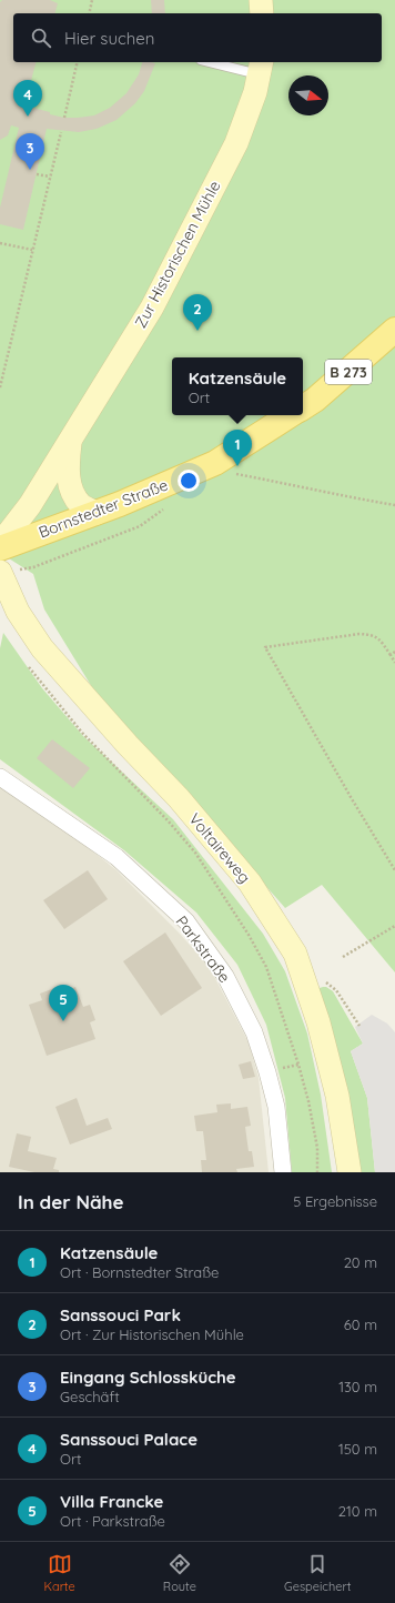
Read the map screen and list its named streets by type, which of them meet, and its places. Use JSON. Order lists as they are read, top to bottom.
{
  "streets": {
    "main road": ["B 273", "Bornstedter Straße"],
    "street": ["Zur Historischen Mühle", "Voltaireweg", "Parkstraße"]
  },
  "crossings": [
    ["Zur Historischen Mühle", "Bornstedter Straße"]
  ],
  "north": "right",
  "page": {
    "search": "Hier suchen",
    "pins": [
      "4",
      "3",
      "2",
      "1",
      "5"
    ],
    "popup": ["Katzensäule", "Ort"],
    "heading": ["In der Nähe", "5 Ergebnisse"],
    "list": [
      {
        "mark": "1",
        "name": "Katzensäule",
        "note": "Ort · Bornstedter Straße",
        "value": "20 m"
      },
      {
        "mark": "2",
        "name": "Sanssouci Park",
        "note": "Ort · Zur Historischen Mühle",
        "value": "60 m"
      },
      {
        "mark": "3",
        "name": "Eingang Schlossküche",
        "note": "Geschäft",
        "value": "130 m"
      },
      {
        "mark": "4",
        "name": "Sanssouci Palace",
        "note": "Ort",
        "value": "150 m"
      },
      {
        "mark": "5",
        "name": "Villa Francke",
        "note": "Ort · Parkstraße",
        "value": "210 m"
      }
    ],
    "nav": ["Karte", "Route", "Gespeichert"]
  }
}
